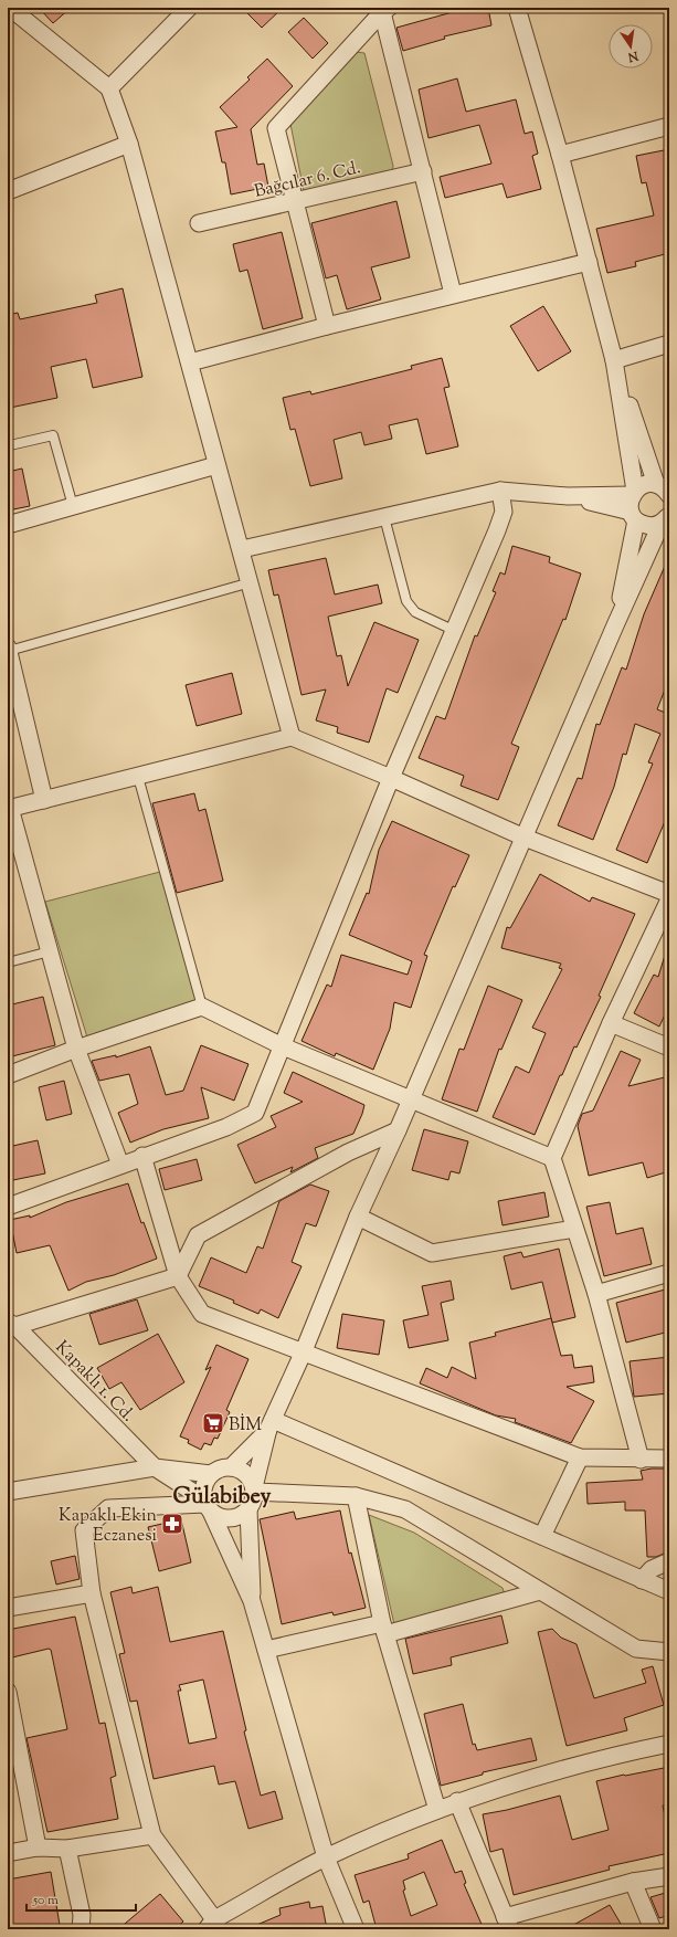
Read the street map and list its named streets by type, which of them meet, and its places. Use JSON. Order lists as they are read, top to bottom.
{
  "streets": {
    "street": ["Bağcılar 6. Cd.", "Kapaklı 1. Cd."]
  },
  "districts": ["Gülabibey"],
  "places": {
    "supermarket": ["BİM"],
    "pharmacy": ["Kapaklı Ekin Eczanesi"]
  },
  "scale_bar": "50 m",
  "north": "bottom"
}
